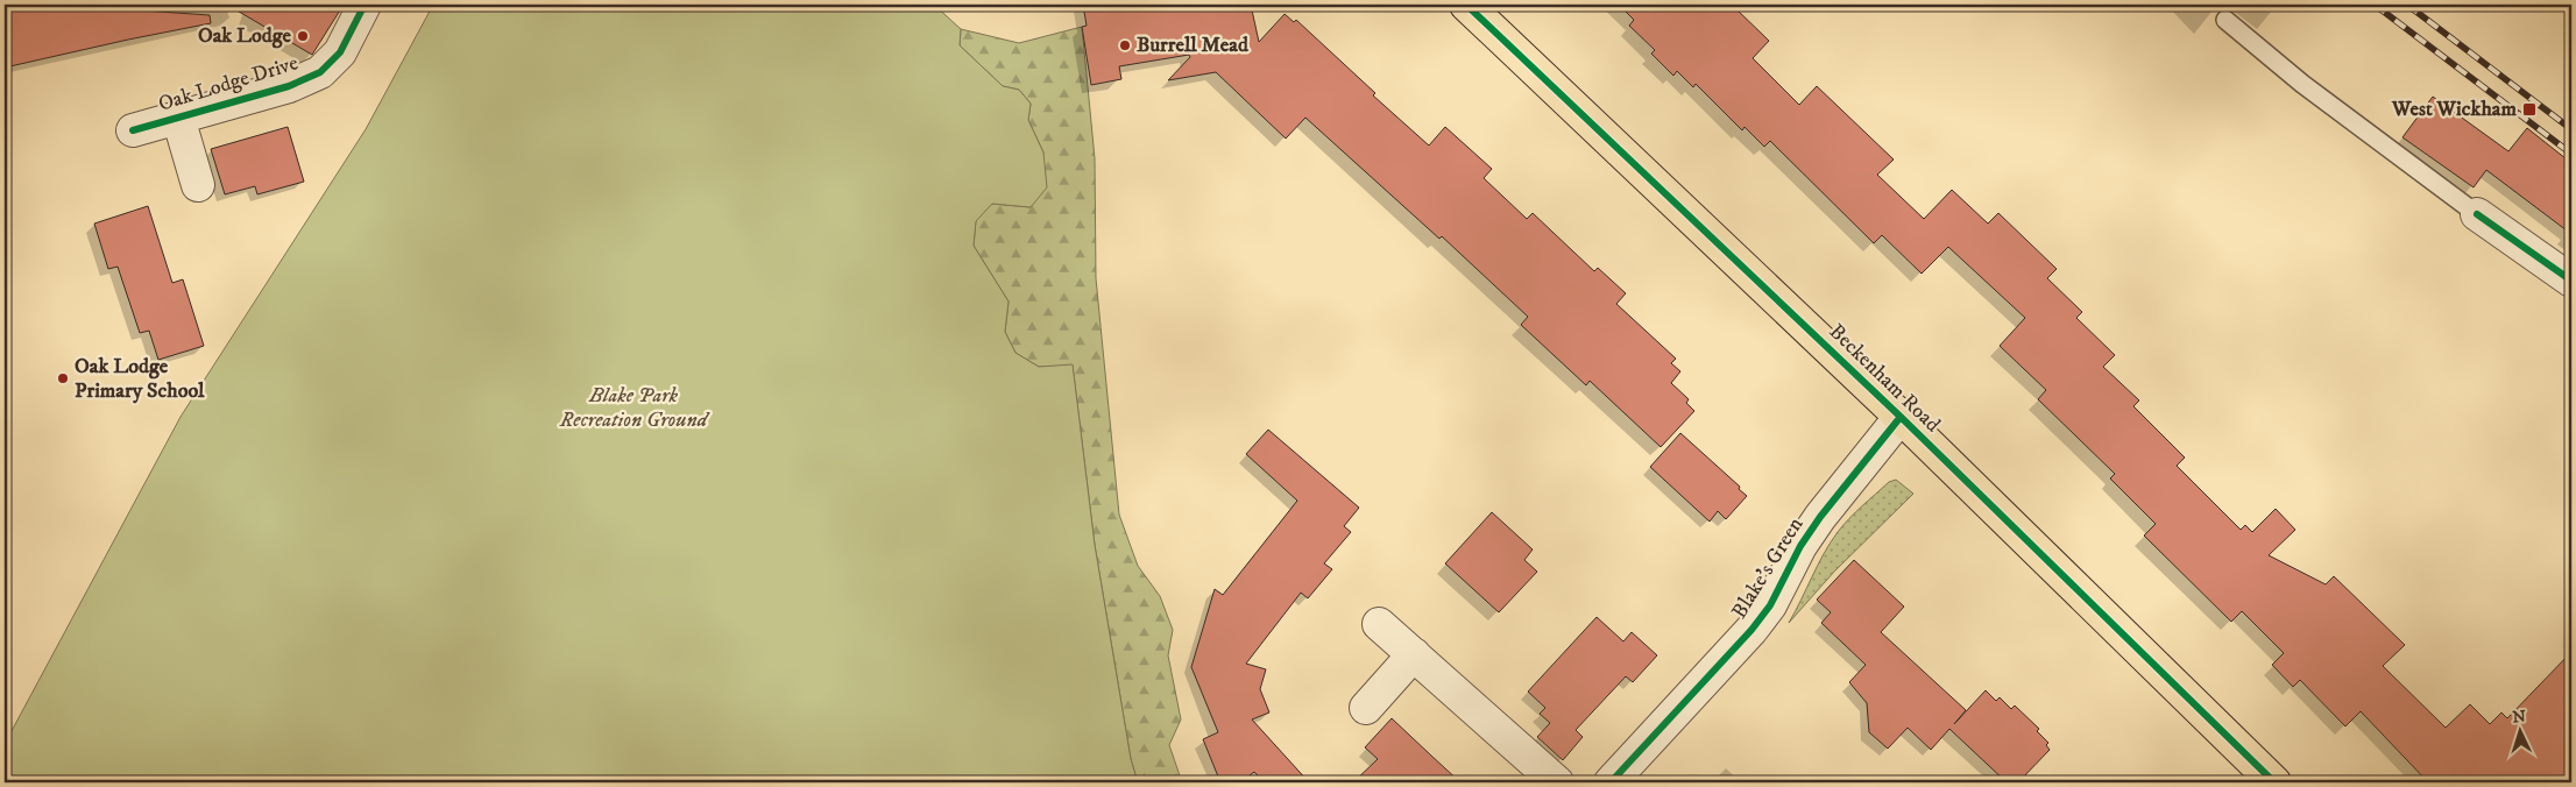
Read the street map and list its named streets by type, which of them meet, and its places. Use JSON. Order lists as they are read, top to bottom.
{
  "streets": {
    "main road": ["Beckenham Road"],
    "street": ["Oak Lodge Drive", "Blake's Green"]
  },
  "crossings": [
    ["Beckenham Road", "Blake's Green"]
  ],
  "parks": ["Blake Park Recreation Ground"],
  "places": {
    "other": ["Oak Lodge", "Burrell Mead", "Oak Lodge Primary School"],
    "transit": ["West Wickham"]
  },
  "north": "top"
}
